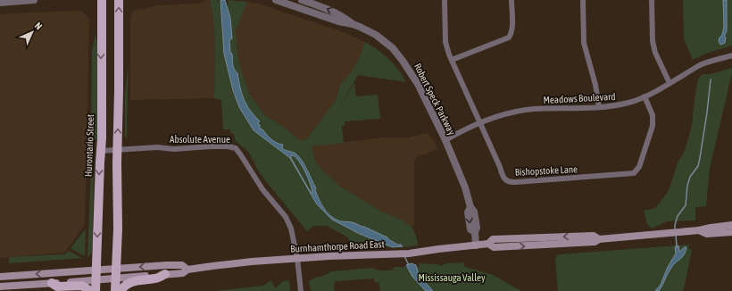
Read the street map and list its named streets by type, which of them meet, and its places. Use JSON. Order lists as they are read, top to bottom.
{
  "streets": {
    "main road": ["Hurontario Street", "Burnhamthorpe Road East"],
    "street": [
      "Meadows Boulevard",
      "Robert Speck Parkway",
      "Absolute Avenue",
      "Bishopstoke Lane"
    ]
  },
  "crossings": [
    ["Meadows Boulevard", "Robert Speck Parkway"],
    ["Meadows Boulevard", "Bishopstoke Lane"],
    ["Robert Speck Parkway", "Burnhamthorpe Road East"],
    ["Absolute Avenue", "Hurontario Street"],
    ["Absolute Avenue", "Burnhamthorpe Road East"]
  ],
  "parks": ["Mississauga Valley"],
  "north": "top right"
}
